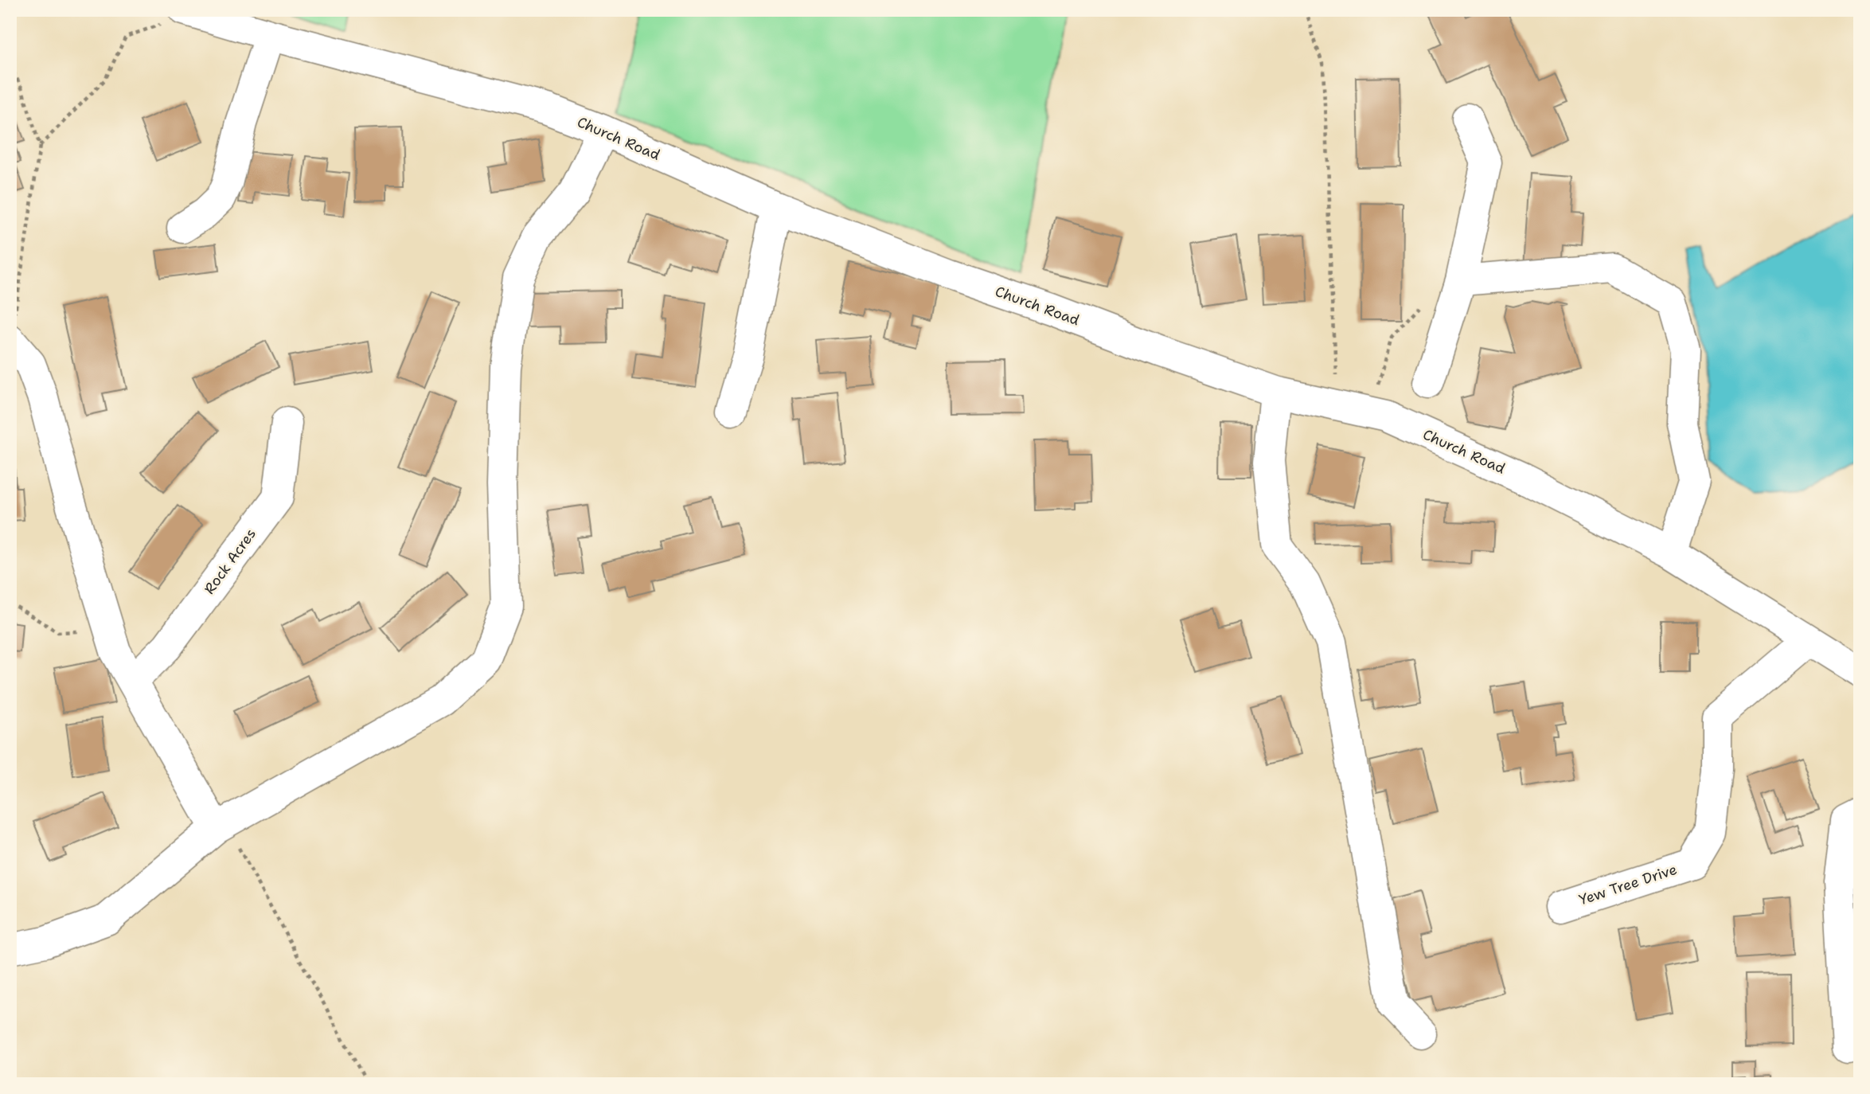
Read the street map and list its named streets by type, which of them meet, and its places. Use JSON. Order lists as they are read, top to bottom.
{
  "streets": {
    "street": ["Church Road", "Rock Acres", "Yew Tree Drive"]
  },
  "crossings": [
    ["Church Road", "Yew Tree Drive"]
  ]
}
